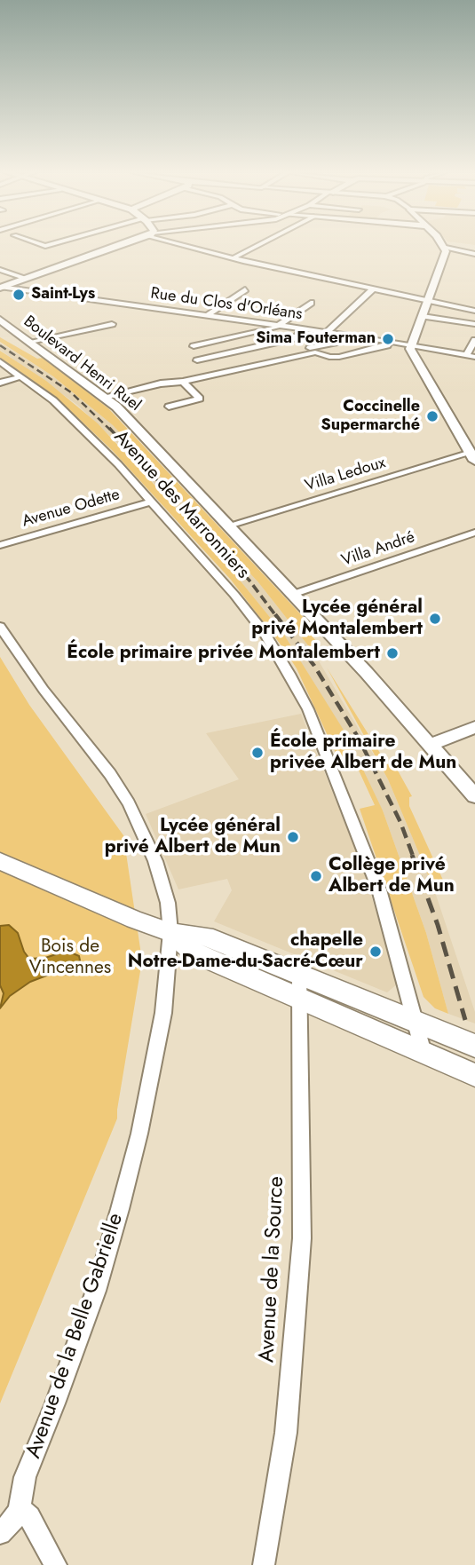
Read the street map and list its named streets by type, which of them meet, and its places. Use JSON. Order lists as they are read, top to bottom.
{
  "streets": {
    "street": [
      "Rue du Clos d'Orléans",
      "Boulevard Henri Ruel",
      "Villa Ledoux",
      "Avenue des Marronniers",
      "Avenue Odette",
      "Villa André",
      "Avenue de la Source",
      "Avenue de la Belle Gabrielle"
    ]
  },
  "crossings": [
    ["Boulevard Henri Ruel", "Villa Ledoux"],
    ["Boulevard Henri Ruel", "Villa André"],
    ["Avenue des Marronniers", "Avenue Odette"]
  ],
  "parks": ["Bois de Vincennes"],
  "places": [
    "Saint-Lys",
    "Sima Fouterman",
    "Coccinelle Supermarché",
    "Lycée général privé Montalembert",
    "École primaire privée Montalembert",
    "École primaire privée Albert de Mun",
    "Lycée général privé Albert de Mun",
    "Collège privé Albert de Mun",
    "chapelle Notre-Dame-du-Sacré-Cœur"
  ]
}
